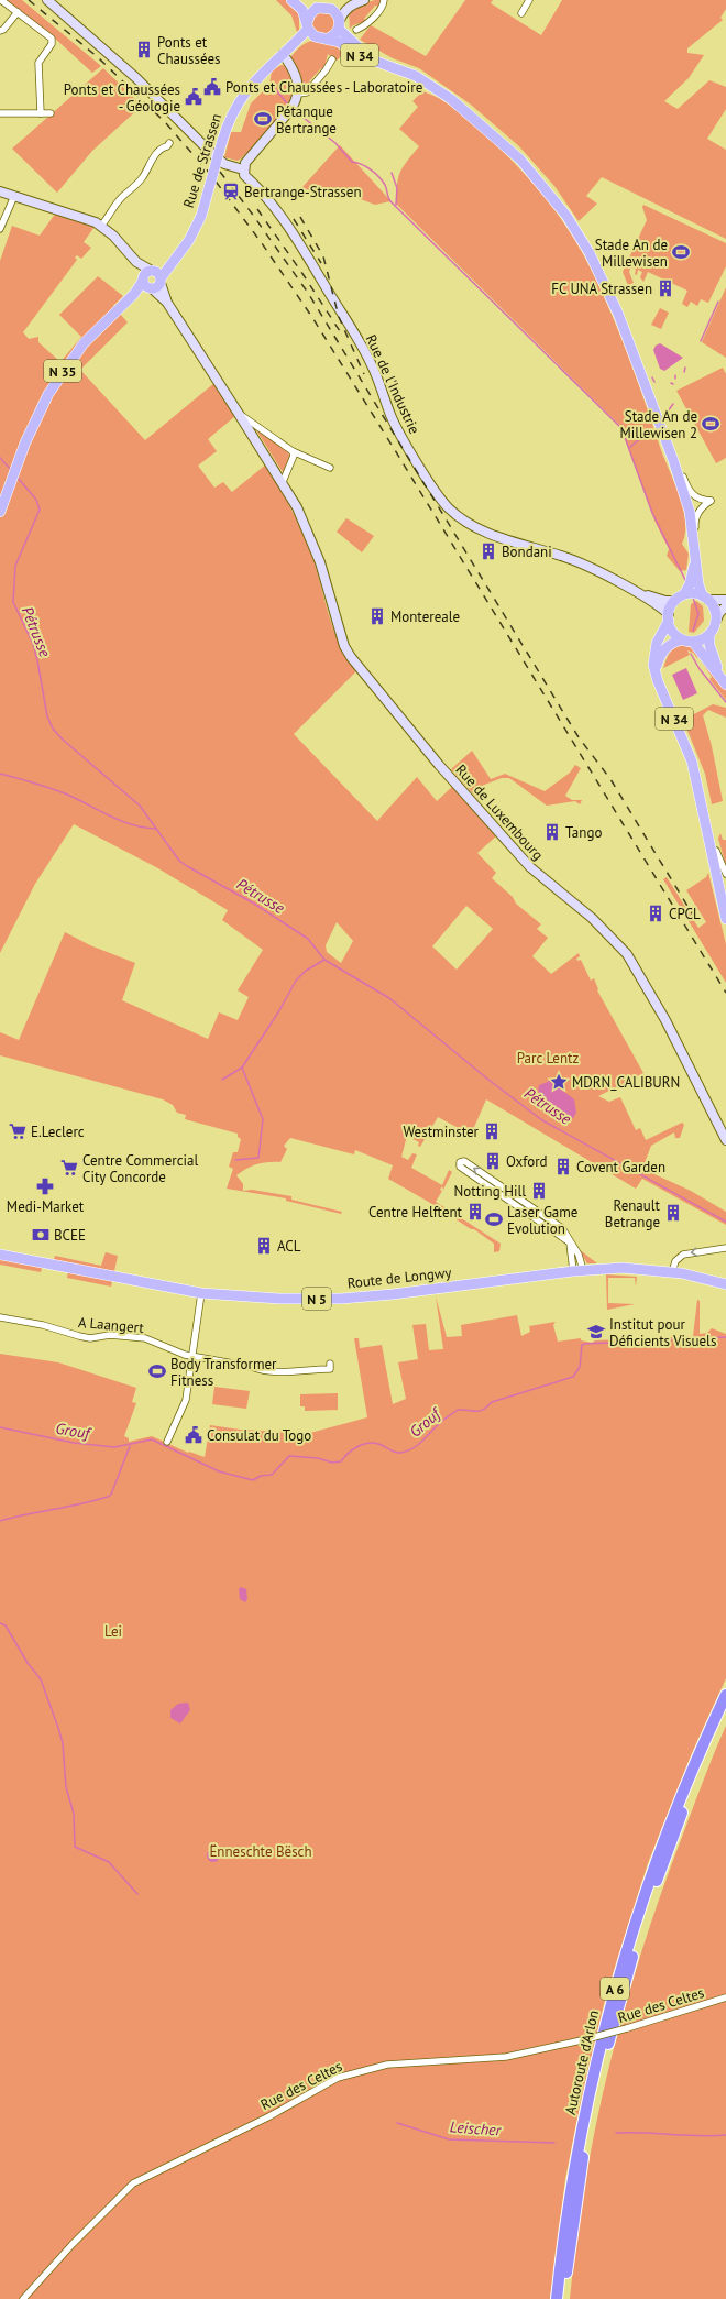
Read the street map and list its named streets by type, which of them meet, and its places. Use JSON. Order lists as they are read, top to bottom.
{
  "streets": {
    "highway": ["A 6", "Autoroute d'Arlon"],
    "main road": [
      "N 34",
      "Rue de Strassen",
      "N 35",
      "Route de Longwy",
      "N 5"
    ],
    "street": [
      "Rue de l'Industrie",
      "Rue de Luxembourg",
      "A Laangert",
      "Rue des Celtes"
    ]
  },
  "crossings": [
    ["N 34", "Rue de Strassen"],
    ["N 34", "Rue de l'Industrie"],
    ["Rue de Strassen", "N 35"],
    ["Rue de Strassen", "Rue de Luxembourg"],
    ["N 35", "Rue de Luxembourg"]
  ],
  "water": ["Pétrusse", "Grouf", "Leischer"],
  "parks": ["Parc Lentz", "Lei", "Ënneschte Bësch"],
  "places": {
    "building": [
      "Ponts et Chaussées",
      "FC UNA Strassen",
      "Bondani",
      "Montereale",
      "Tango",
      "CPCL",
      "Westminster",
      "Oxford",
      "Covent Garden",
      "Notting Hill",
      "Centre Helftent",
      "Renault Betrange",
      "ACL"
    ],
    "public building": ["Ponts et Chaussées - Laboratoire", "Ponts et Chaussées - Géologie", "Consulat du Togo"],
    "sports": [
      "Pétanque Bertrange",
      "Stade An de Millewisen",
      "Stade An de Millewisen 2",
      "Laser Game Evolution",
      "Body Transformer Fitness"
    ],
    "station": ["Bertrange-Strassen"],
    "place": ["MDRN_CALIBURN"],
    "supermarket": ["E.Leclerc", "Centre Commercial City Concorde"],
    "pharmacy": ["Medi-Market"],
    "bank": ["BCEE"],
    "school or university": ["Institut pour Déficients Visuels"]
  }
}
